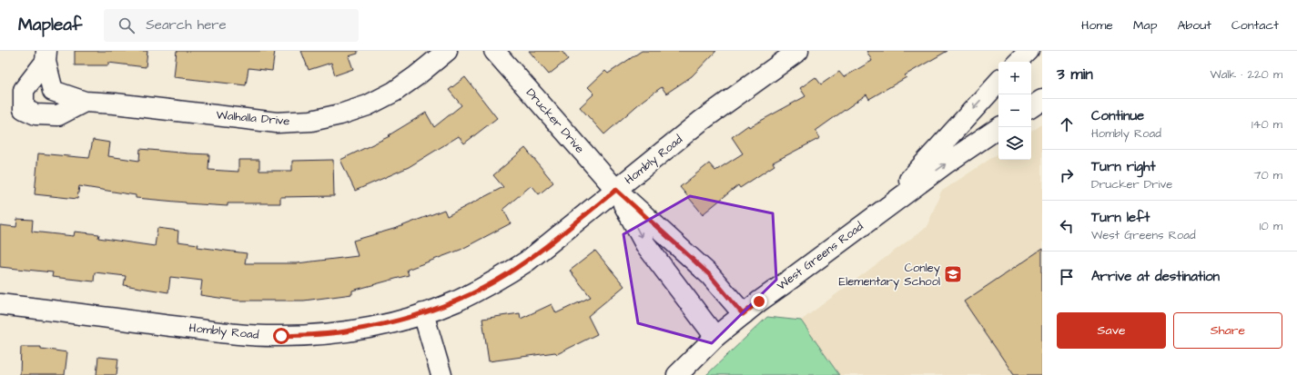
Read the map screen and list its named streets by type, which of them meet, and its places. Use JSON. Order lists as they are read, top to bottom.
{
  "streets": {
    "street": [
      "Walhalla Drive",
      "Drucker Drive",
      "Hombly Road",
      "West Greens Road"
    ]
  },
  "crossings": [
    ["Drucker Drive", "Hombly Road"],
    ["Drucker Drive", "West Greens Road"]
  ],
  "places": {
    "school or university": ["Conley Elementary School"]
  },
  "page": {
    "header": "Mapleaf",
    "search": "Search here",
    "nav": [
      "Home",
      "Map",
      "About",
      "Contact"
    ],
    "heading": ["3 min", "Walk · 220 m"],
    "map_buttons": ["+", "−"],
    "list": [
      ["Continue", "Hombly Road", "140 m"],
      ["Turn right", "Drucker Drive", "70 m"],
      ["Turn left", "West Greens Road", "10 m"],
      "Arrive at destination"
    ],
    "buttons": ["Save", "Share"]
  }
}
